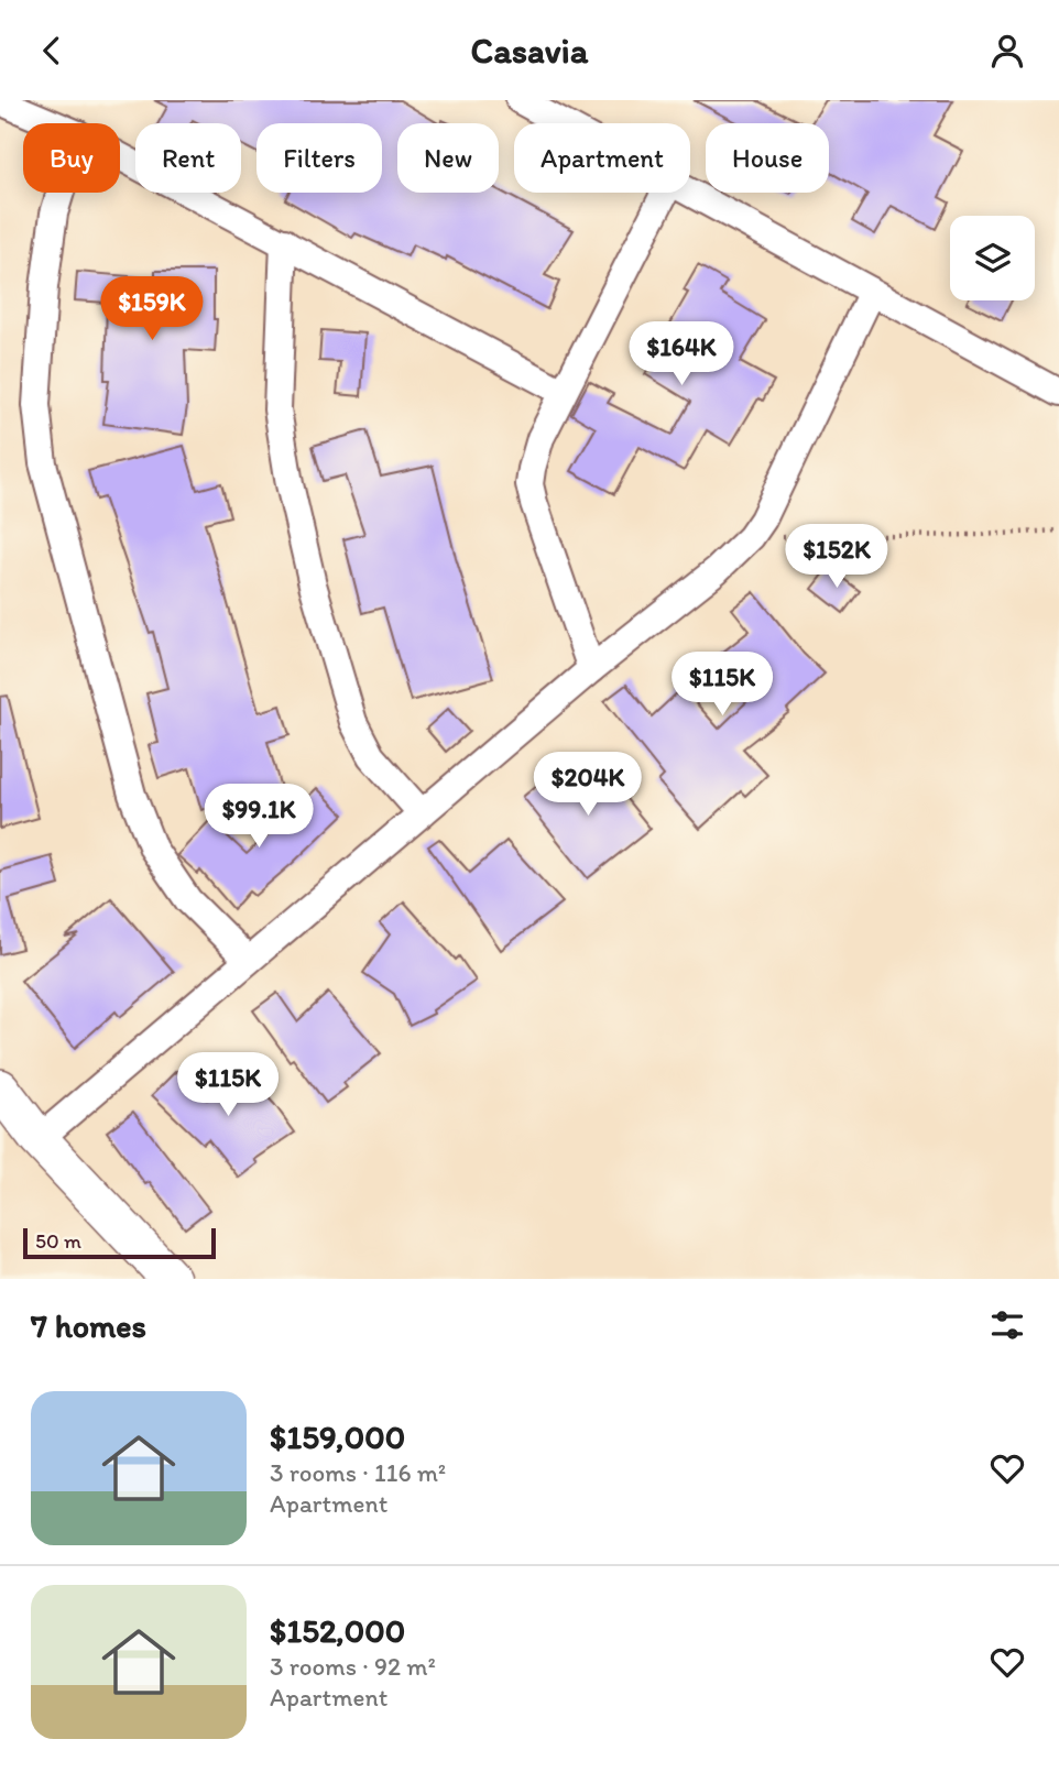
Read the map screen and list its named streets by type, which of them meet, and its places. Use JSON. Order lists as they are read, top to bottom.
{
  "scale_bar": "50 m",
  "page": {
    "header": "Casavia",
    "chip": [
      "Buy",
      "Rent",
      "Filters",
      "New",
      "Apartment",
      "House"
    ],
    "price": [
      "$159K",
      "$164K",
      "$152K",
      "$115K",
      "$204K",
      "$99.1K",
      "$115K"
    ],
    "scale": "50 m",
    "heading": "7 homes",
    "list": [
      {
        "name": "$159,000",
        "note": "3 rooms · 116 m² · Apartment"
      },
      {
        "name": "$152,000",
        "note": "3 rooms · 92 m² · Apartment"
      }
    ]
  }
}
